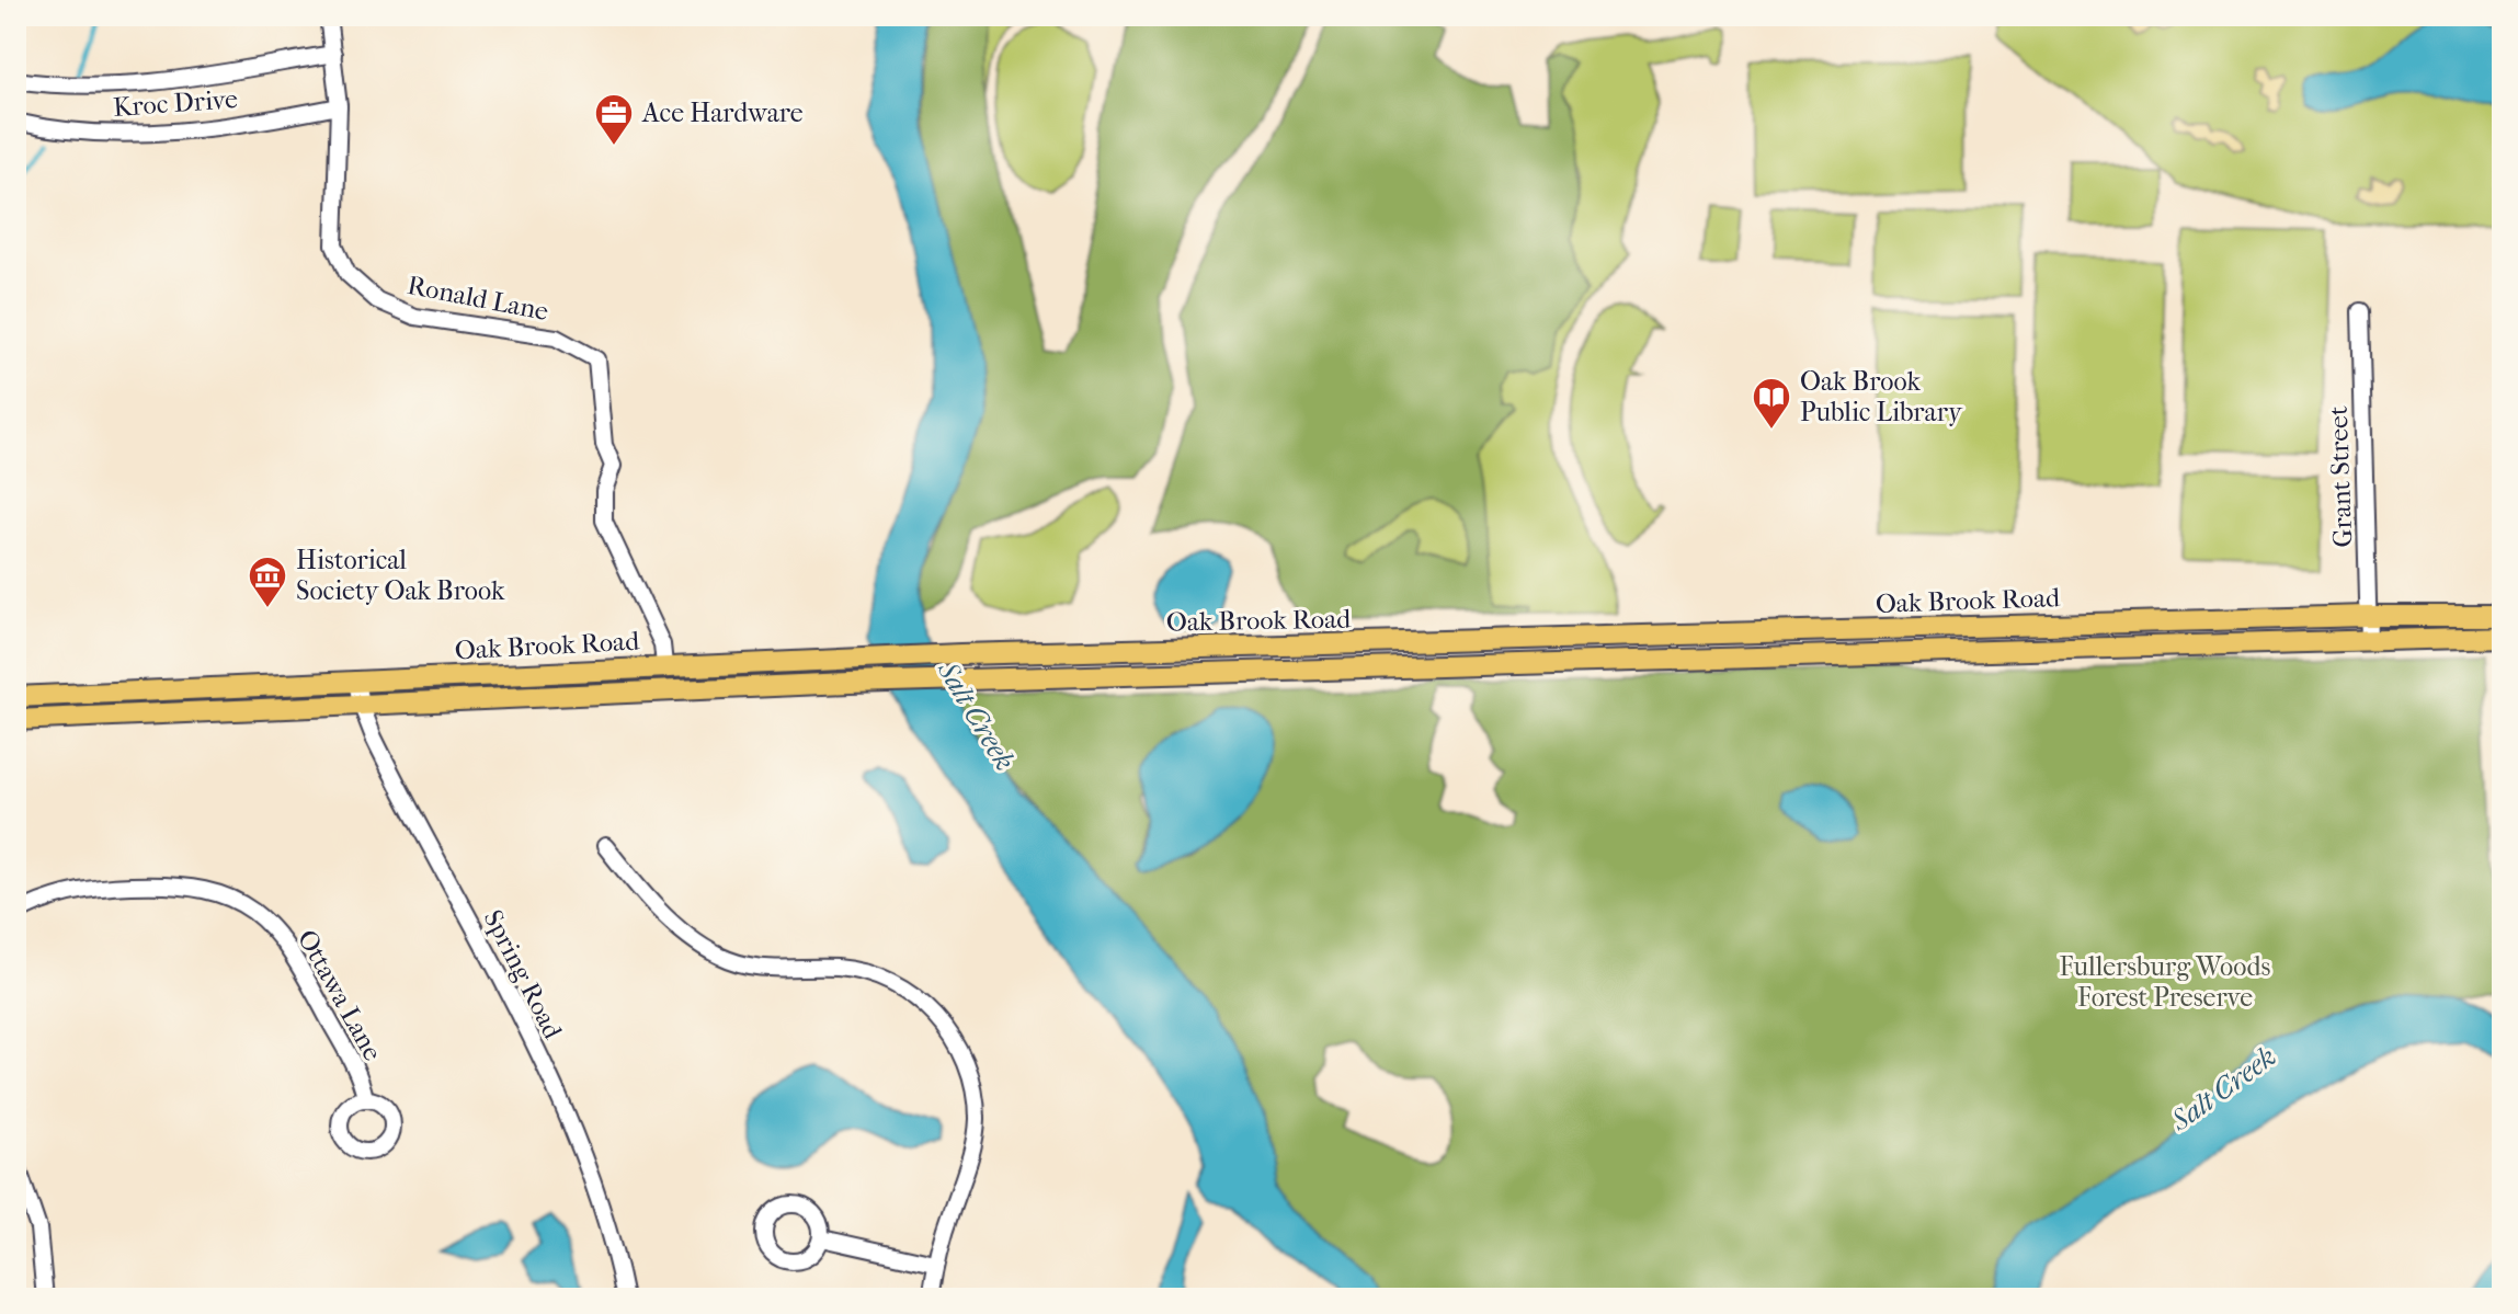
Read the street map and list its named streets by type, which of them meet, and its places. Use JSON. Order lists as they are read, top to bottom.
{
  "streets": {
    "main road": ["Oak Brook Road"],
    "street": [
      "Kroc Drive",
      "Ronald Lane",
      "Grant Street",
      "Spring Road",
      "Ottawa Lane"
    ]
  },
  "crossings": [
    ["Kroc Drive", "Ronald Lane"],
    ["Ronald Lane", "Oak Brook Road"],
    ["Grant Street", "Oak Brook Road"],
    ["Oak Brook Road", "Spring Road"]
  ],
  "water": ["Salt Creek"],
  "parks": ["Fullersburg Woods Forest Preserve"],
  "places": {
    "office": ["Ace Hardware"],
    "library": ["Oak Brook Public Library"],
    "museum": ["Historical Society Oak Brook"]
  }
}
